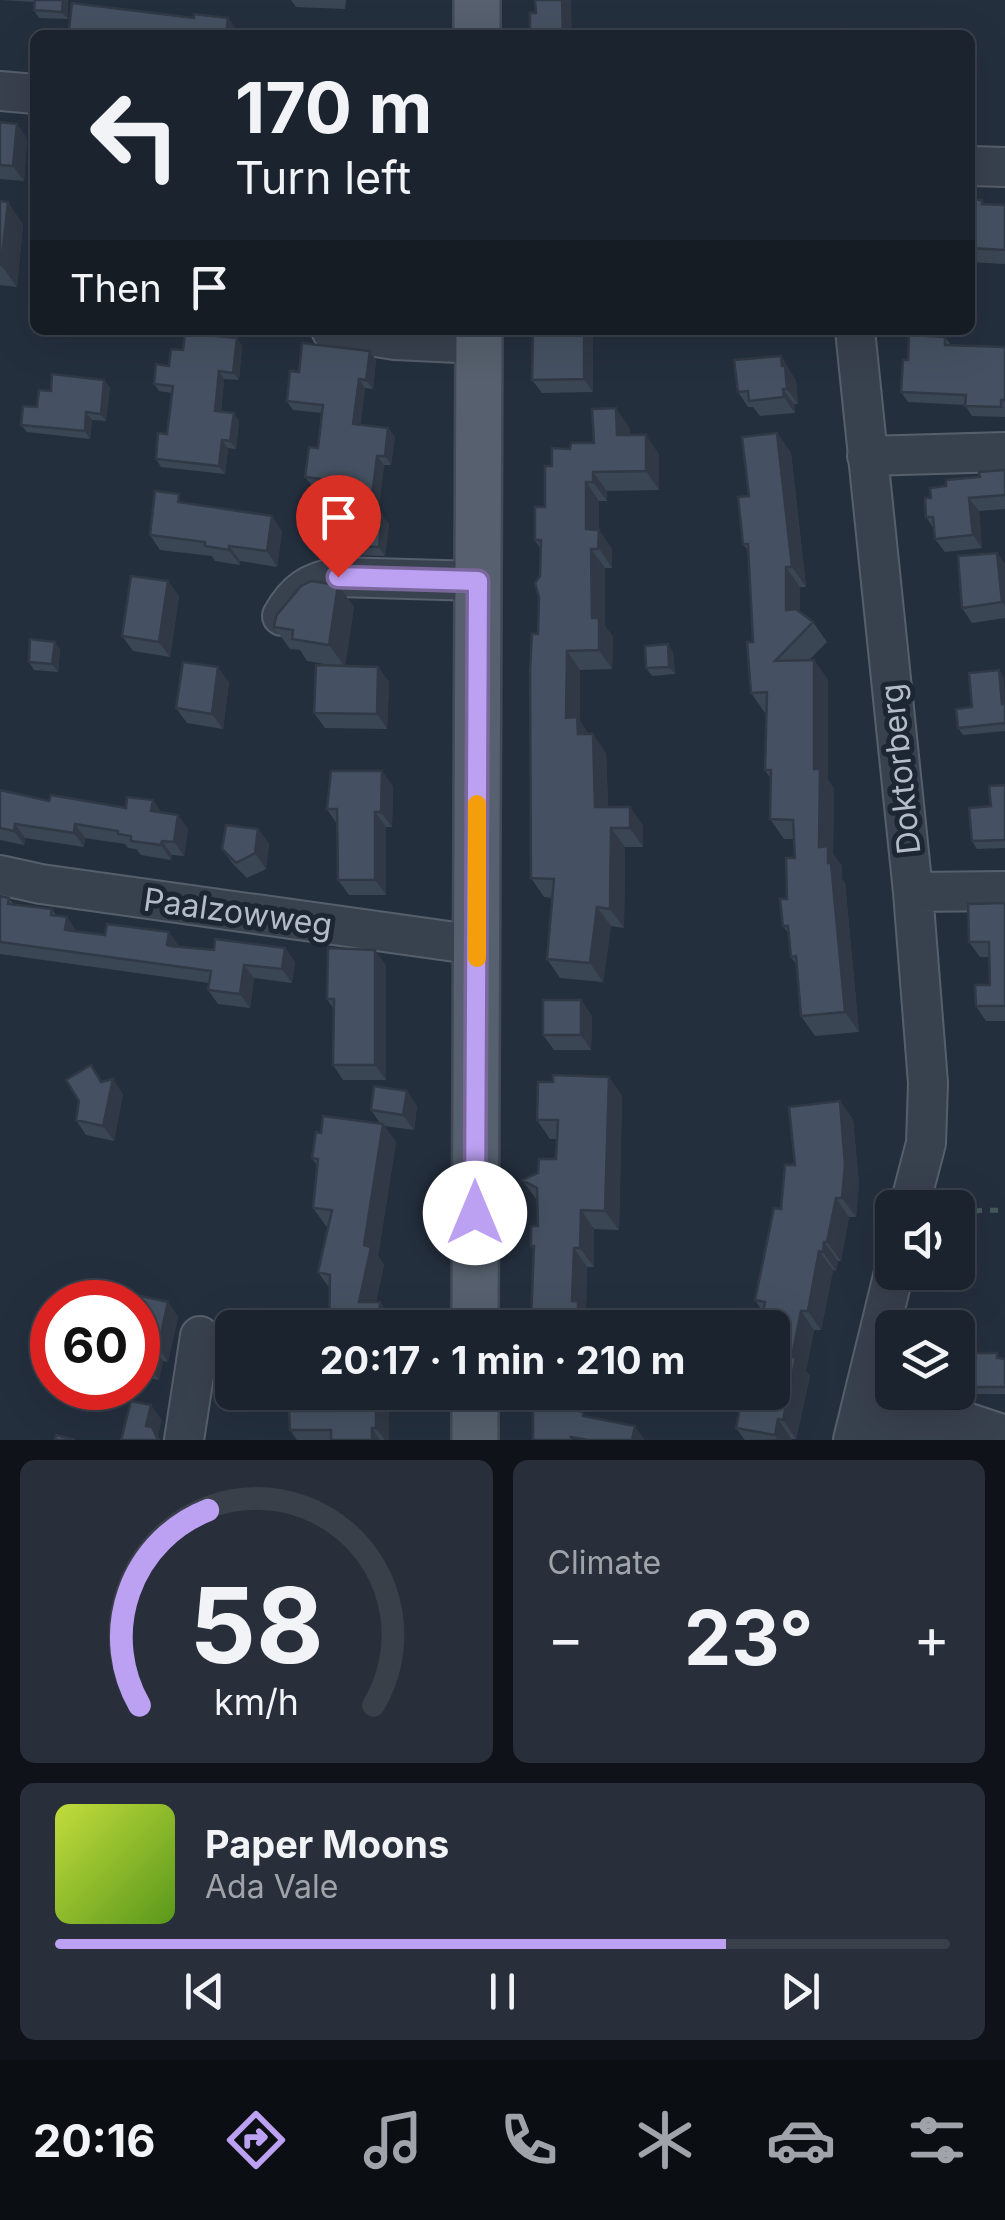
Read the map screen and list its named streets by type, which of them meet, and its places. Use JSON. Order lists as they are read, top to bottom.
{
  "streets": {
    "street": ["Doktorberg", "Paalzowweg"]
  },
  "page": {
    "turn": ["170 m", "Turn left"],
    "then": "Then",
    "limit": "60",
    "trip": "20:17 · 1 min · 210 m",
    "tile": "Climate",
    "heat": ["−", "23°", "+"],
    "song": ["Paper Moons", "Ada Vale"],
    "tabs": "20:16",
    "gauge": ["58", "km/h"]
  }
}
